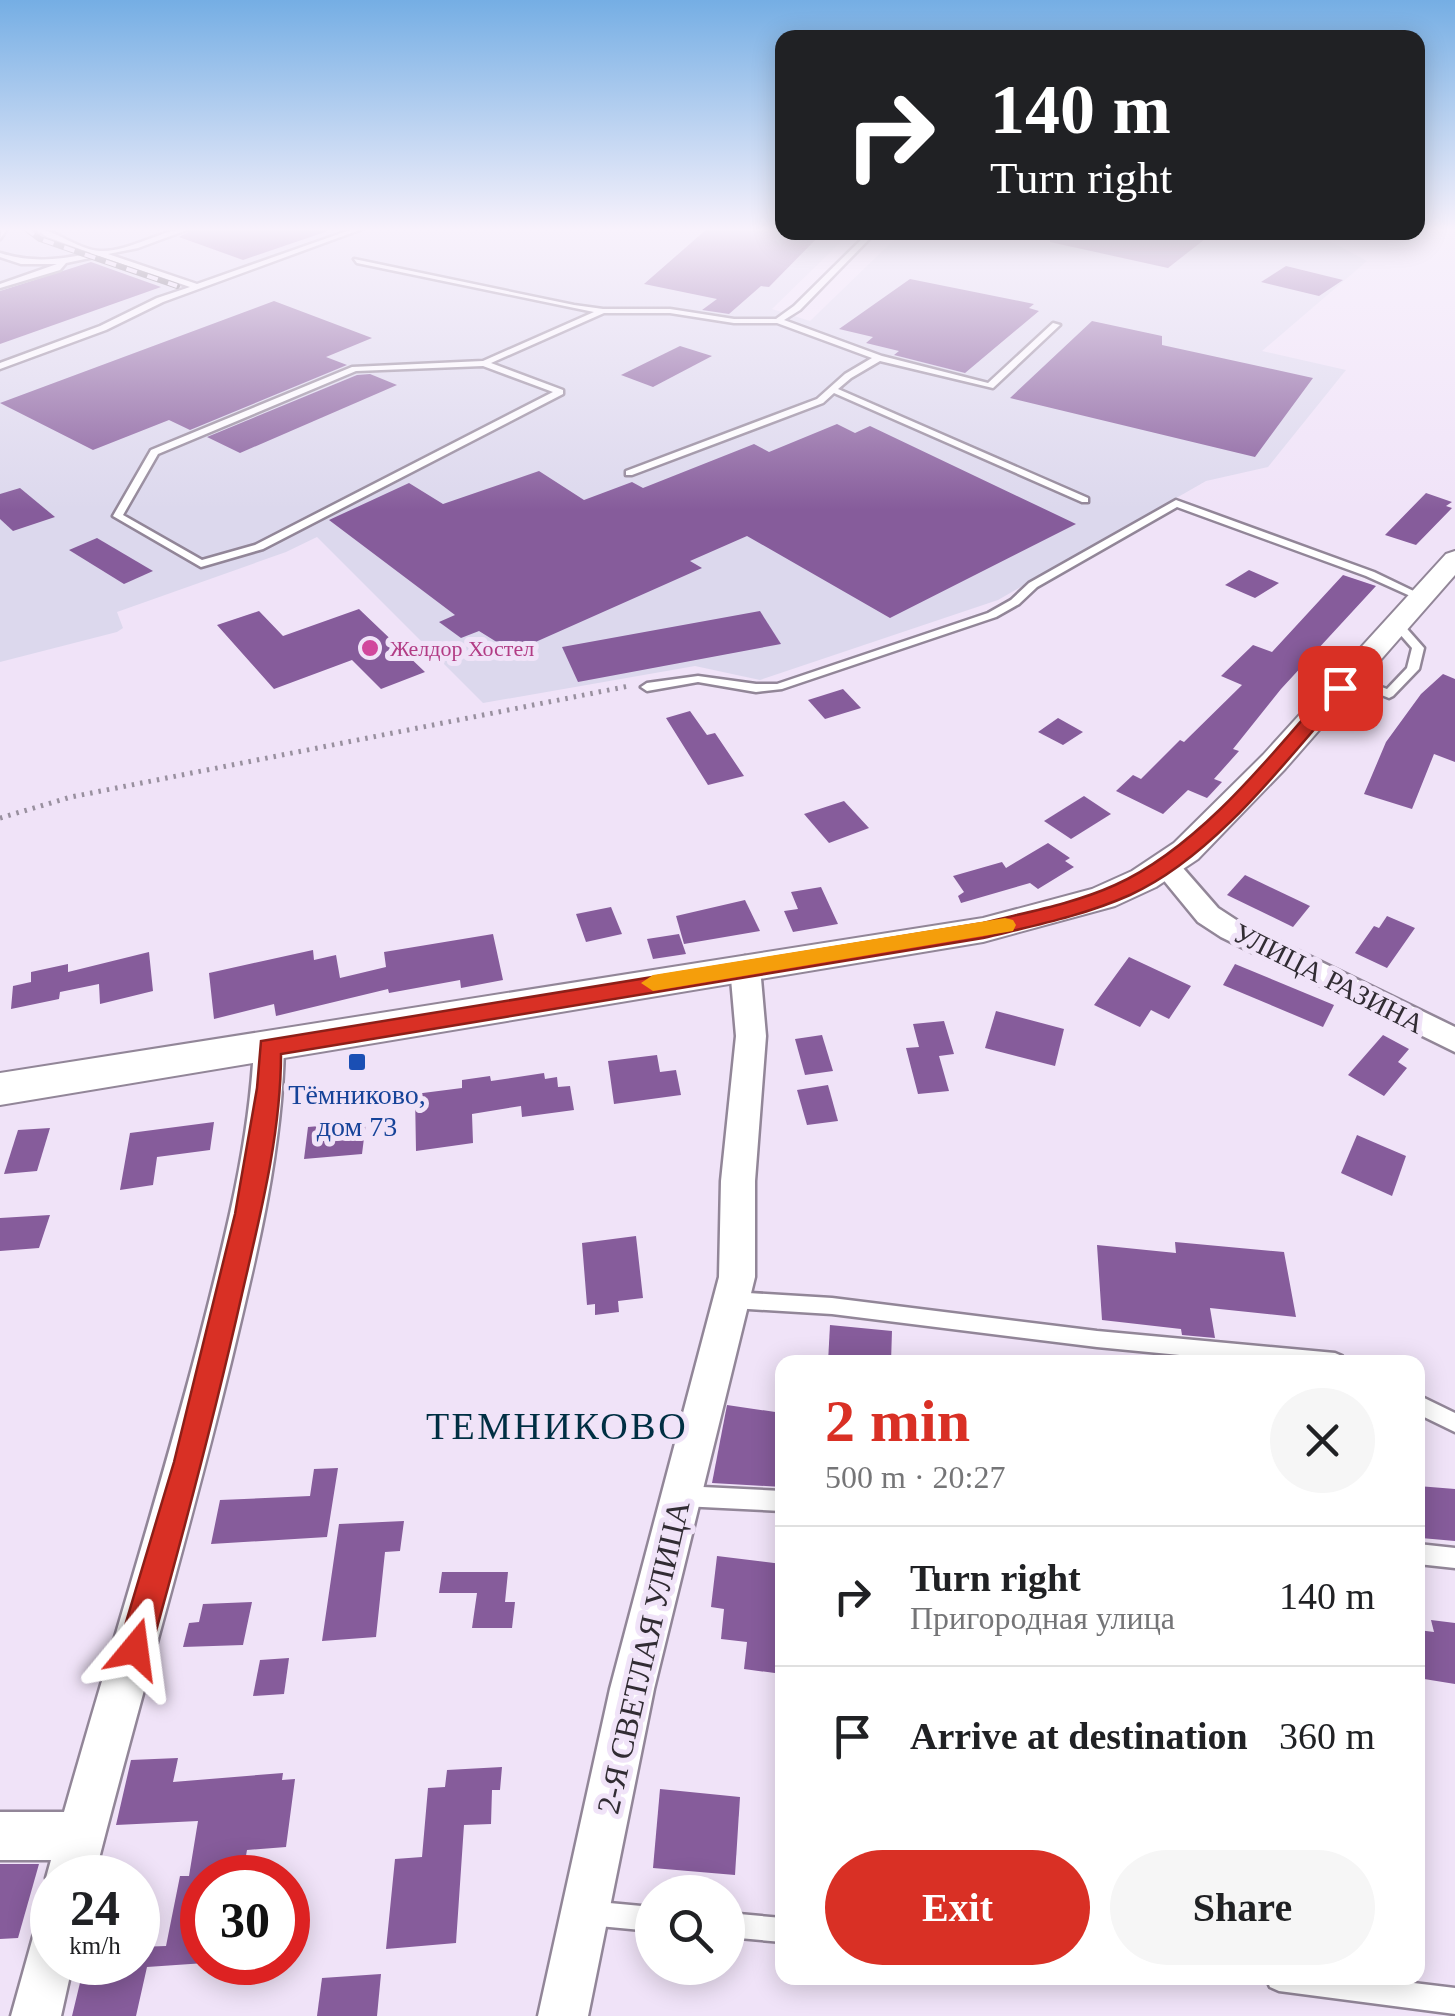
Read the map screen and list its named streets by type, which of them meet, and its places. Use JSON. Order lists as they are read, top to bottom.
{
  "streets": {
    "street": ["УЛИЦА РАЗИНА", "2-Я СВЕТЛАЯ УЛИЦА"]
  },
  "districts": ["ТЕМНИКОВО"],
  "places": {
    "other": ["Желдор Хостел"],
    "transit": ["Тёмниково, дом 73"]
  },
  "page": {
    "turn": ["140 m", "Turn right"],
    "heading": ["2 min", "500 m · 20:27"],
    "list": [
      {
        "name": "Turn right",
        "note": "Пригородная улица",
        "value": "140 m"
      },
      {
        "name": "Arrive at destination",
        "value": "360 m"
      }
    ],
    "buttons": ["Exit", "Share"],
    "speed": "24 km/h",
    "limit": "30"
  }
}
